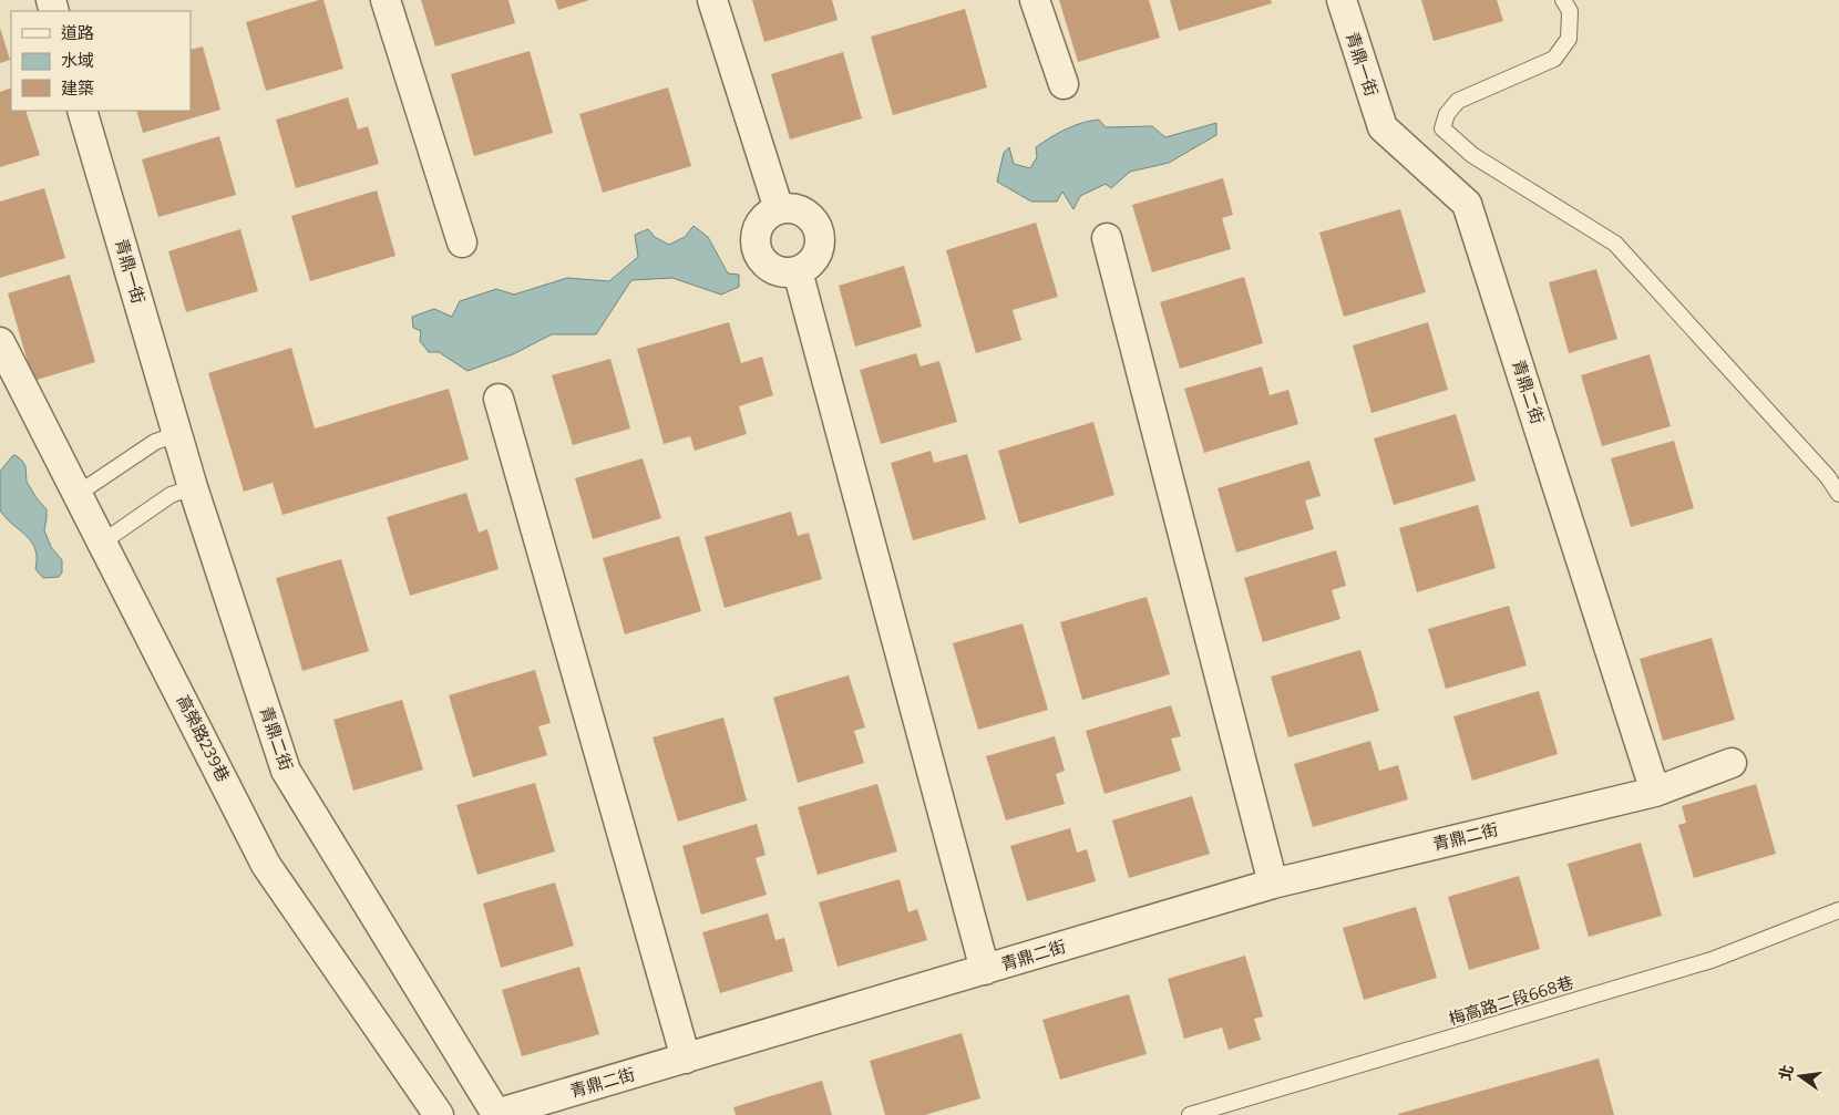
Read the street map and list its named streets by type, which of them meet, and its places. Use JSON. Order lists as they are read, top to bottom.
{
  "streets": {
    "street": ["青鼎一街", "青鼎二街", "高榮路239巷"],
    "lane": ["梅高路二段668巷"]
  },
  "crossings": [
    ["青鼎一街", "青鼎二街"]
  ],
  "legend": ["道路", "水域", "建築"],
  "north": "left"
}
